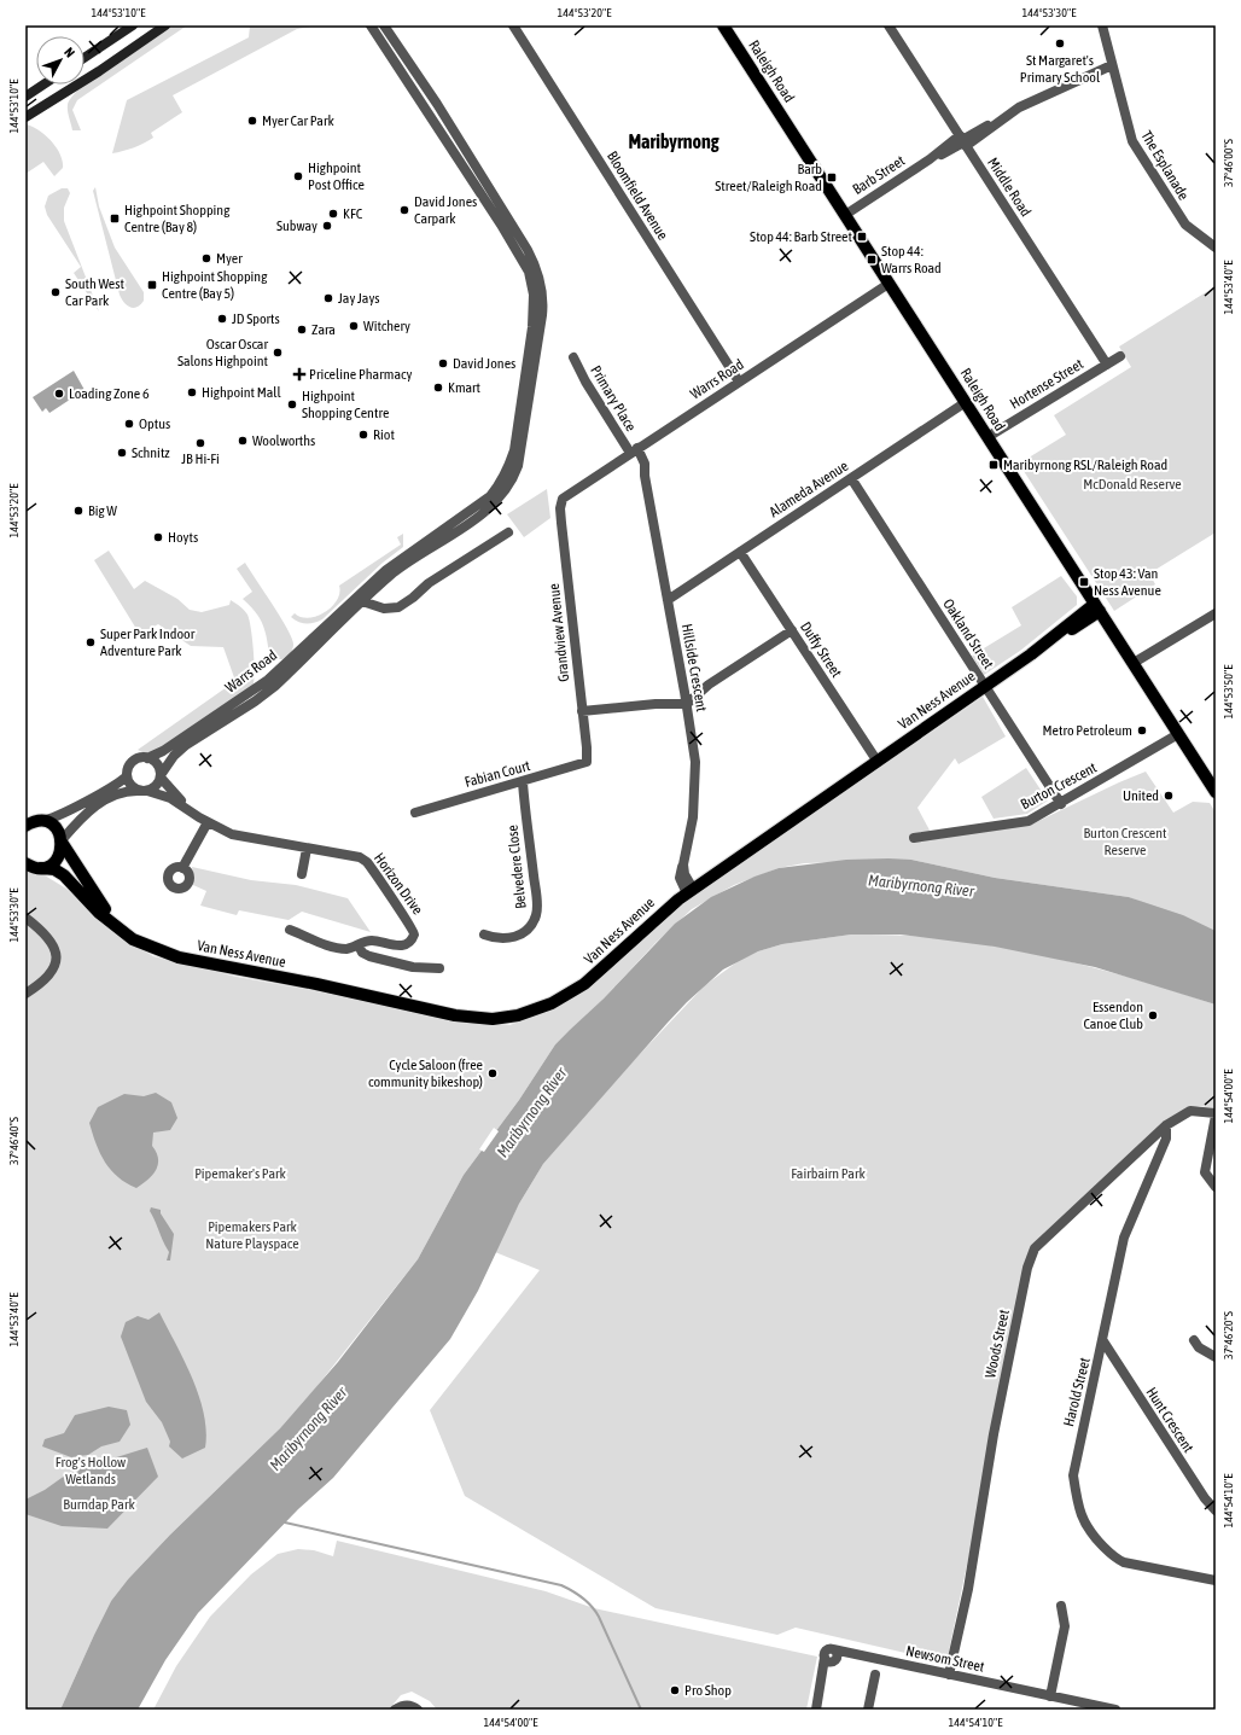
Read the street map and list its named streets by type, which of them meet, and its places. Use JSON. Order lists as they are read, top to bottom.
{
  "streets": {
    "main road": ["Raleigh Road", "Van Ness Avenue"],
    "street": [
      "The Esplanade",
      "Barb Street",
      "Middle Road",
      "Bloomfield Avenue",
      "Warrs Road",
      "Hortense Street",
      "Primary Place",
      "Alameda Avenue",
      "Grandview Avenue",
      "Oakland Street",
      "Duffy Street",
      "Hillside Crescent",
      "Fabian Court",
      "Burton Crescent",
      "Belvedere Close",
      "Horizon Drive",
      "Woods Street",
      "Harold Street",
      "Hunt Crescent",
      "Newsom Street"
    ]
  },
  "crossings": [
    ["Raleigh Road", "Barb Street"],
    ["Raleigh Road", "Warrs Road"],
    ["Raleigh Road", "Hortense Street"],
    ["Raleigh Road", "Alameda Avenue"],
    ["Raleigh Road", "Van Ness Avenue"],
    ["Raleigh Road", "Burton Crescent"],
    ["The Esplanade", "Barb Street"],
    ["Barb Street", "Middle Road"],
    ["Middle Road", "Hortense Street"],
    ["Bloomfield Avenue", "Warrs Road"],
    ["Warrs Road", "Primary Place"],
    ["Warrs Road", "Grandview Avenue"],
    ["Warrs Road", "Hillside Crescent"],
    ["Warrs Road", "Horizon Drive"],
    ["Primary Place", "Hillside Crescent"],
    ["Alameda Avenue", "Oakland Street"],
    ["Alameda Avenue", "Duffy Street"],
    ["Alameda Avenue", "Hillside Crescent"],
    ["Grandview Avenue", "Fabian Court"],
    ["Oakland Street", "Van Ness Avenue"],
    ["Oakland Street", "Burton Crescent"],
    ["Duffy Street", "Van Ness Avenue"],
    ["Hillside Crescent", "Van Ness Avenue"],
    ["Fabian Court", "Belvedere Close"],
    ["Woods Street", "Harold Street"],
    ["Woods Street", "Newsom Street"],
    ["Harold Street", "Hunt Crescent"]
  ],
  "districts": ["Maribyrnong"],
  "water": ["Maribyrnong River"],
  "parks": [
    "McDonald Reserve",
    "Burton Crescent Reserve",
    "Pipemaker's Park",
    "Fairbairn Park",
    "Pipemakers Park Nature Playspace",
    "Frog's Hollow Wetlands",
    "Burndap Park"
  ],
  "places": {
    "other": [
      "St Margaret's Primary School",
      "Myer Car Park",
      "Highpoint Post Office",
      "David Jones Carpark",
      "KFC",
      "Subway",
      "Myer",
      "South West Car Park",
      "Jay Jays",
      "JD Sports",
      "Witchery",
      "Zara",
      "Oscar Oscar Salons Highpoint",
      "David Jones",
      "Kmart",
      "Highpoint Mall",
      "Loading Zone 6",
      "Highpoint Shopping Centre",
      "Optus",
      "Riot",
      "Woolworths",
      "JB Hi-Fi",
      "Schnitz",
      "Big W",
      "Hoyts",
      "Super Park Indoor Adventure Park",
      "Metro Petroleum",
      "United",
      "Essendon Canoe Club",
      "Cycle Saloon (free community bikeshop)",
      "Pro Shop"
    ],
    "transit": [
      "Barb Street/Raleigh Road",
      "Highpoint Shopping Centre (Bay 8)",
      "Stop 44: Barb Street",
      "Stop 44: Warrs Road",
      "Highpoint Shopping Centre (Bay 5)",
      "Maribyrnong RSL/Raleigh Road",
      "Stop 43: Van Ness Avenue"
    ],
    "health": ["Priceline Pharmacy"]
  },
  "north": "top right",
  "coordinates": [
    "144°53'10\"E",
    "144°53'20\"E",
    "144°53'30\"E",
    "37°46'00\"S",
    "144°53'40\"E",
    "144°53'50\"E",
    "144°54'00\"E",
    "37°46'40\"S",
    "37°46'20\"S",
    "144°54'10\"E"
  ]
}
